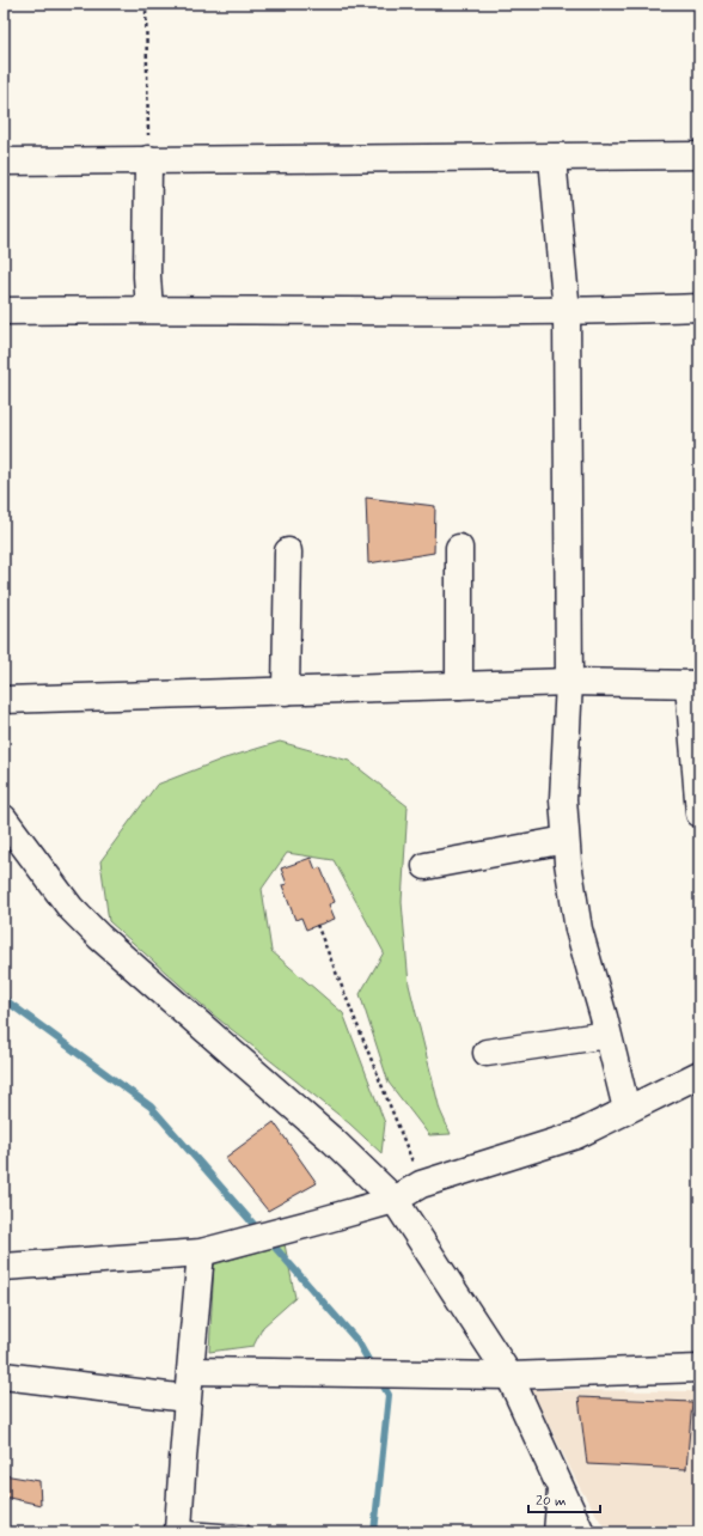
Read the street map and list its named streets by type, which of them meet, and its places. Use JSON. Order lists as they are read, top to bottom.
{
  "scale_bar": "20 m"
}
